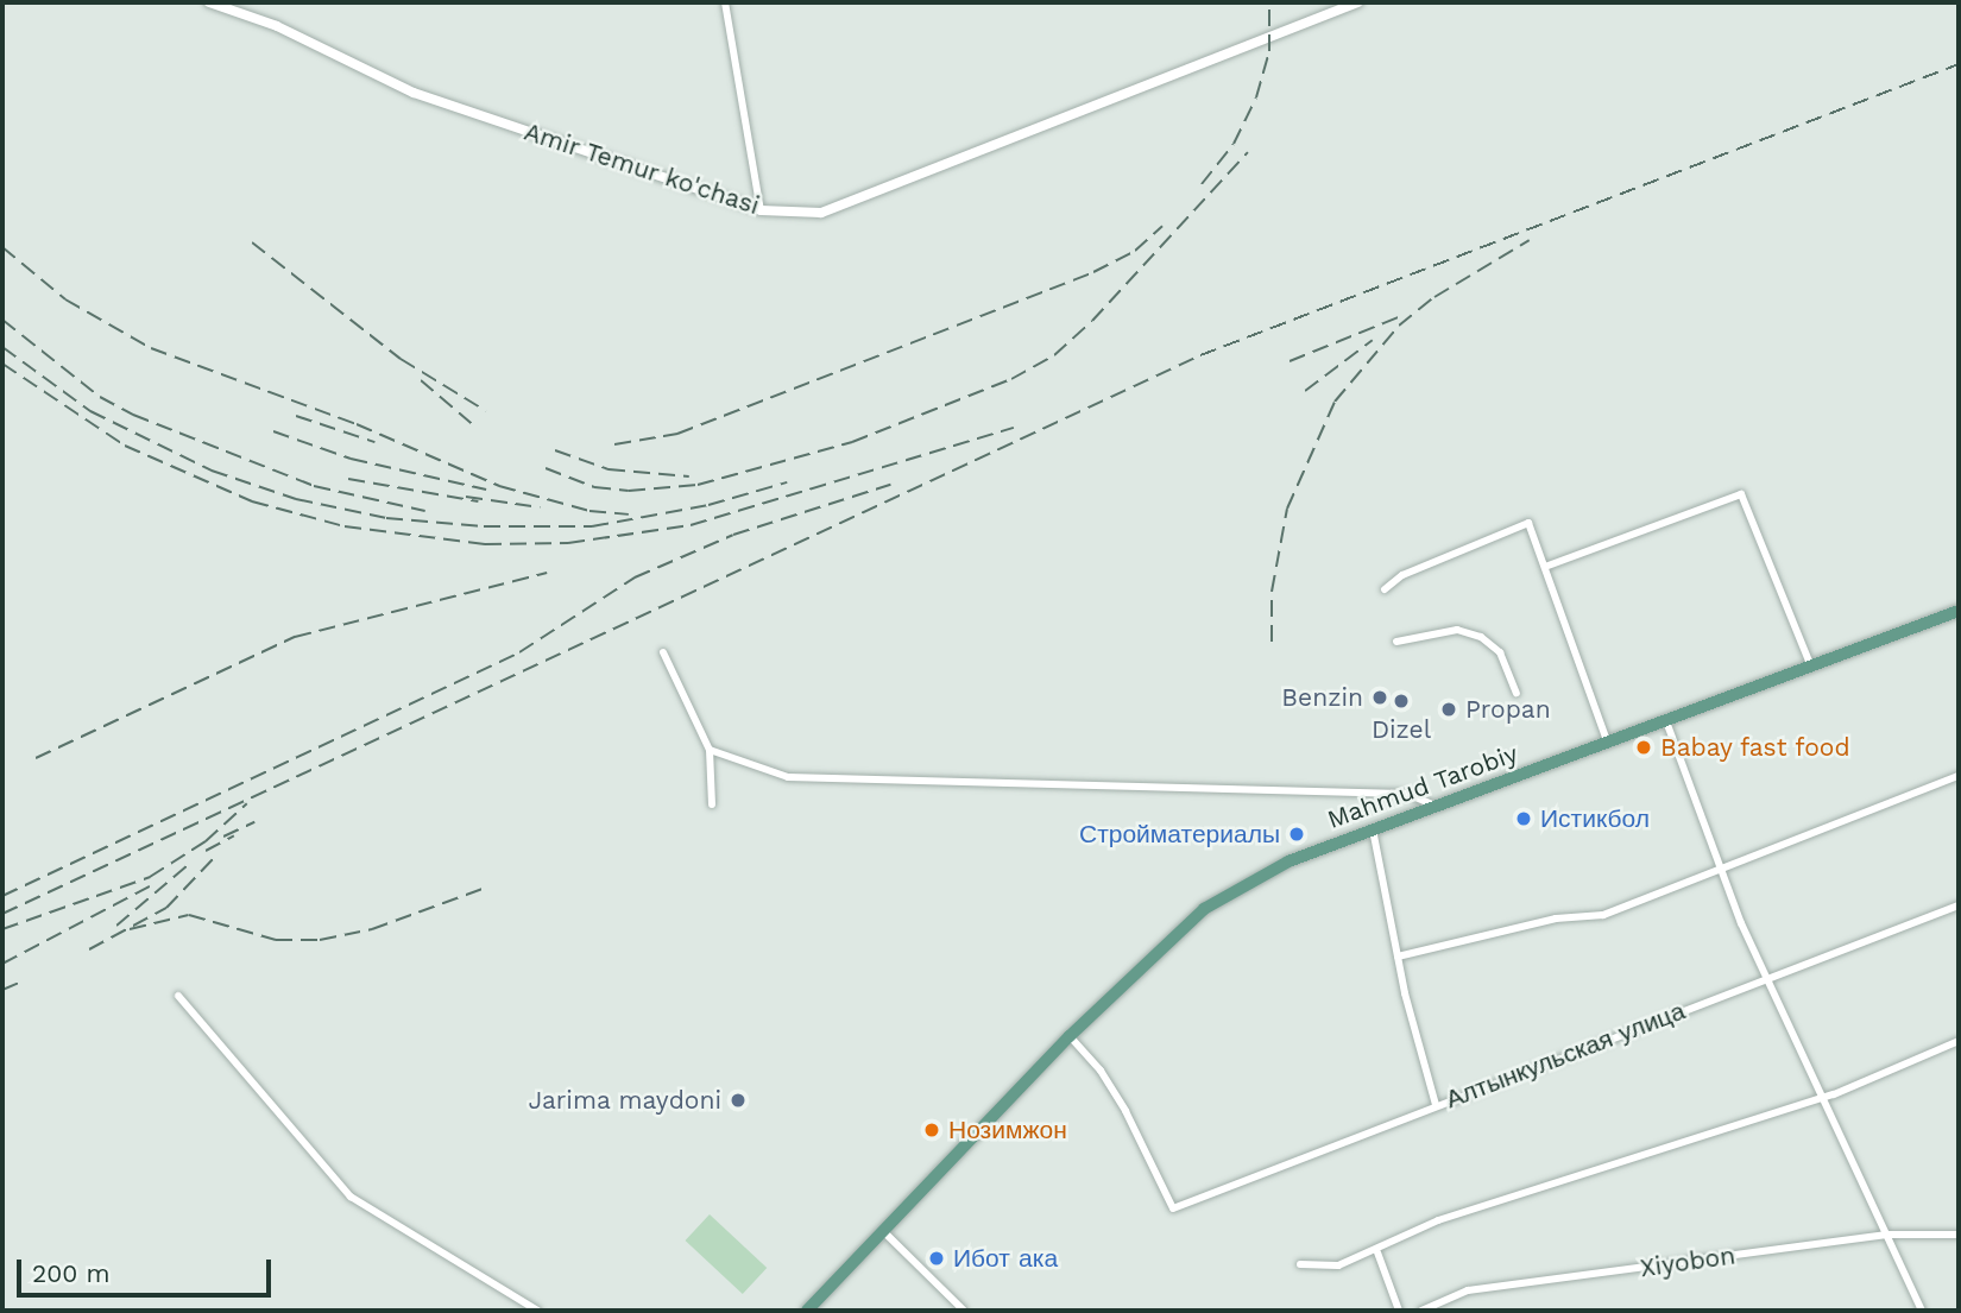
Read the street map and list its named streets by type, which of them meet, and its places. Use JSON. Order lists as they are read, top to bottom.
{
  "streets": {
    "main road": ["Mahmud Tarobiy"],
    "street": ["Amir Temur ko'chasi", "Алтынкульская улица", "Xiyobon"]
  },
  "crossings": [
    ["Mahmud Tarobiy", "Алтынкульская улица"]
  ],
  "places": [
    "Benzin",
    "Dizel",
    "Propan",
    "Babay fast food",
    "Истикбол",
    "Стройматериалы",
    "Jarima maydoni",
    "Нозимжон",
    "Ибот ака"
  ],
  "scale_bar": "200 m"
}
